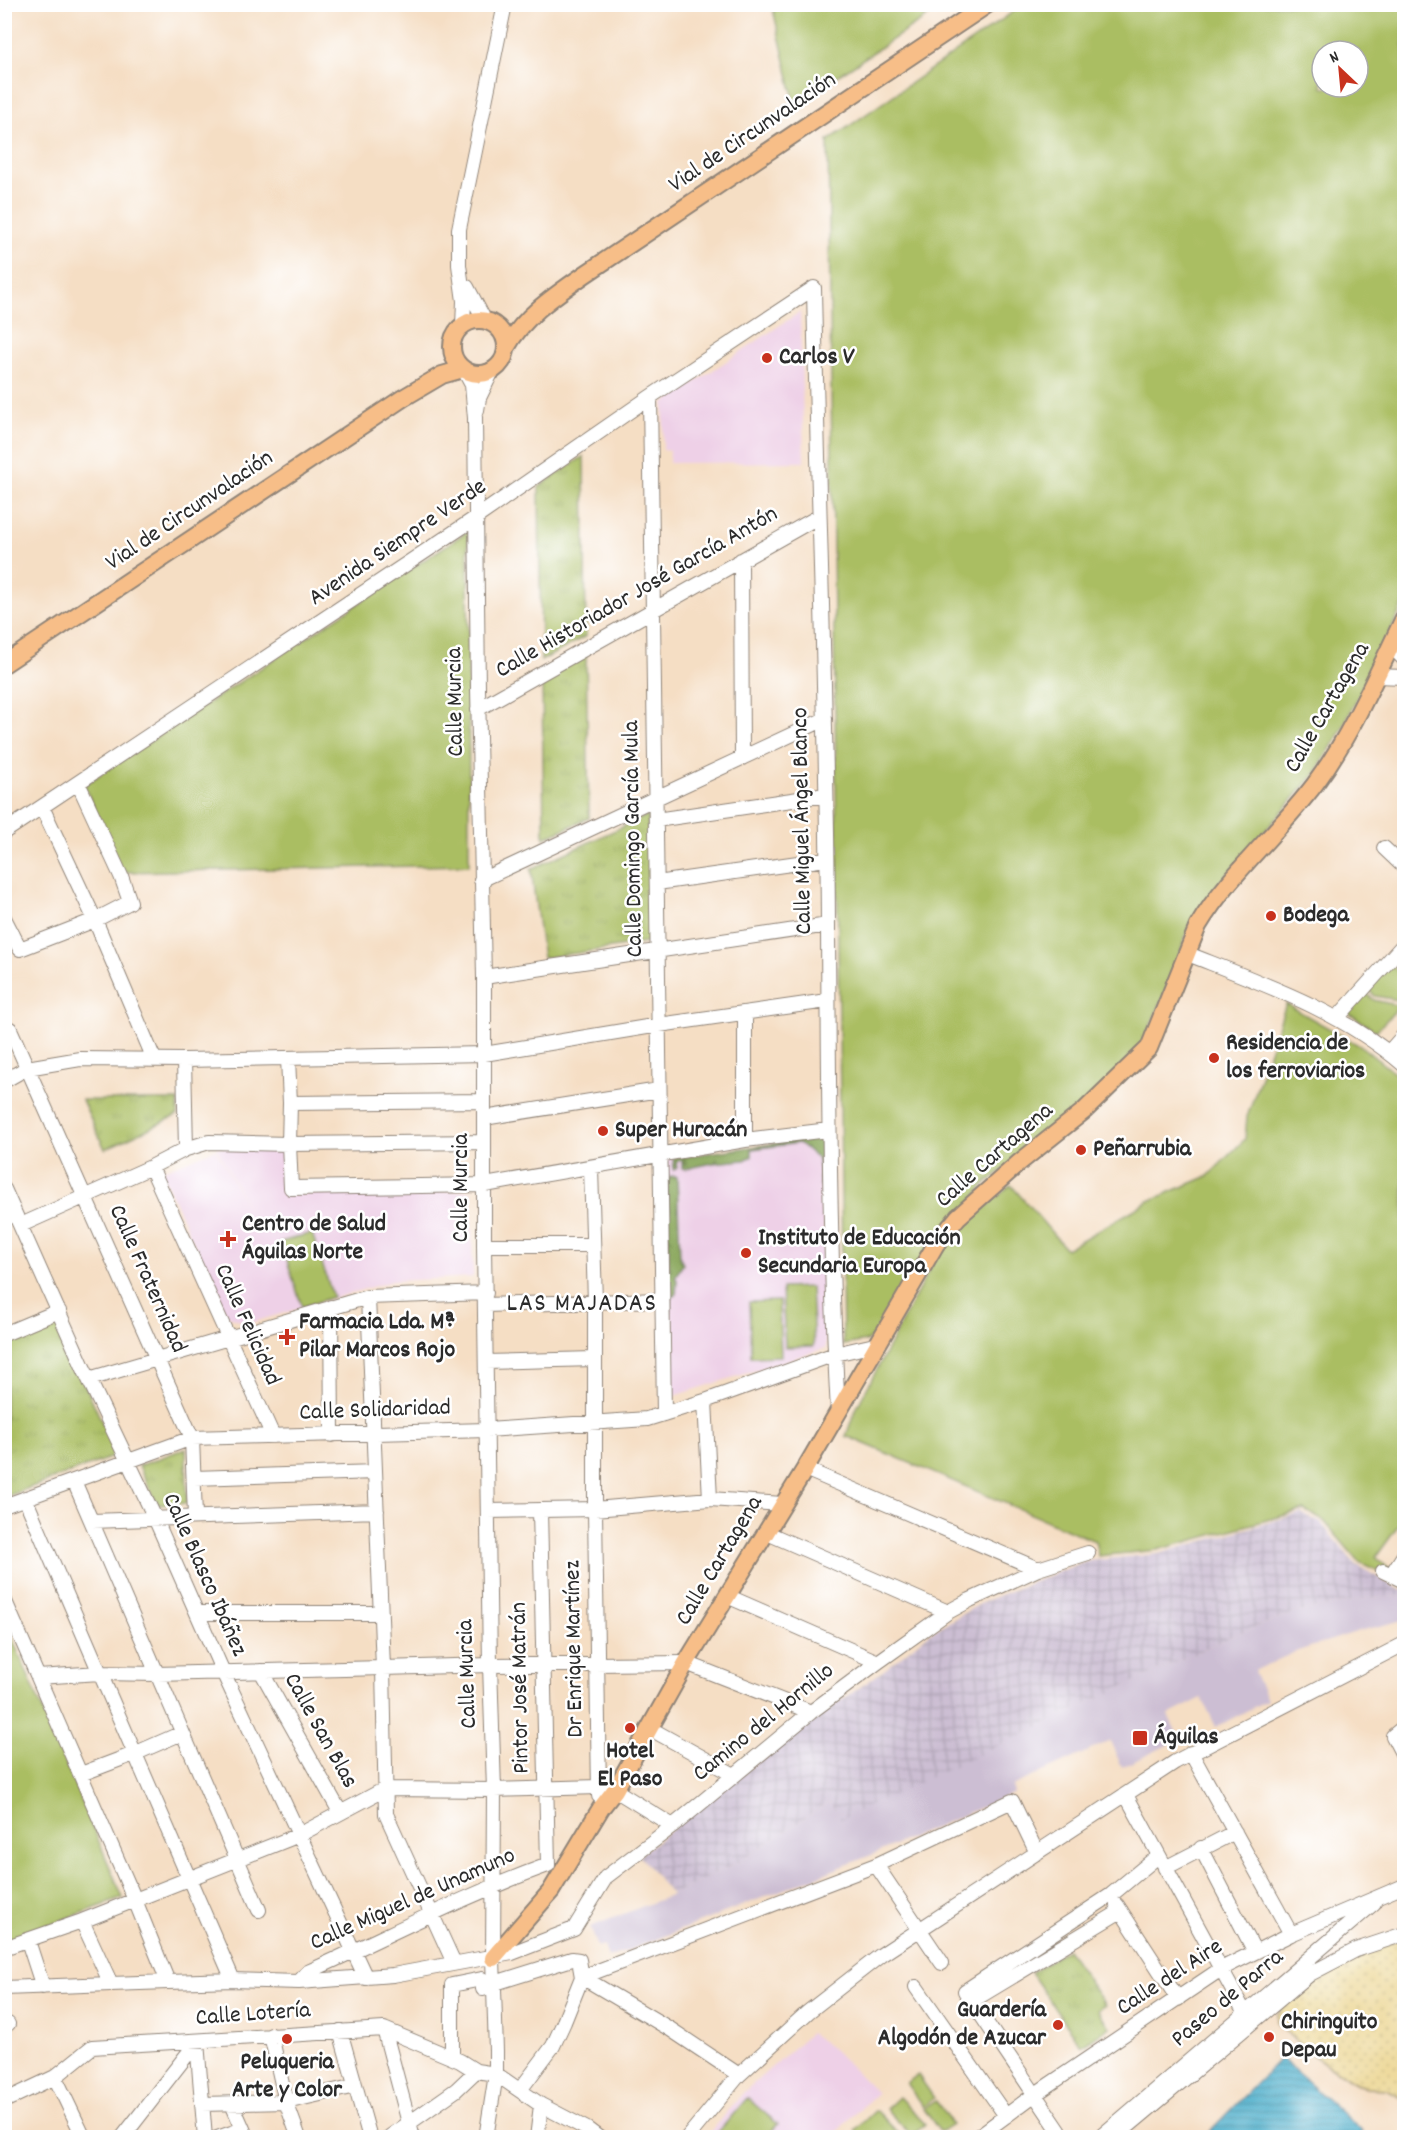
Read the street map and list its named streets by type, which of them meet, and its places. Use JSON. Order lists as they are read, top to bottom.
{
  "streets": {
    "main road": ["Vial de Circunvalación", "Calle Cartagena"],
    "street": [
      "Avenida Siempre Verde",
      "Calle Historiador José García Antón",
      "Calle Murcia",
      "Calle Miguel Ángel Blanco",
      "Calle Domingo García Mula",
      "Calle Fraternidad",
      "Calle Felicidad",
      "Calle Solidaridad",
      "Calle Blasco Ibáñez",
      "Dr Enrique Martínez",
      "Pintor José Matrán",
      "Camino del Hornillo",
      "Calle San Blas",
      "Calle Miguel de Unamuno",
      "Calle del Aire",
      "Paseo de Parra",
      "Calle Lotería"
    ]
  },
  "crossings": [
    ["Vial de Circunvalación", "Calle Murcia"],
    ["Avenida Siempre Verde", "Calle Murcia"],
    ["Avenida Siempre Verde", "Calle Miguel Ángel Blanco"],
    ["Avenida Siempre Verde", "Calle Domingo García Mula"],
    ["Calle Historiador José García Antón", "Calle Murcia"],
    ["Calle Historiador José García Antón", "Calle Miguel Ángel Blanco"],
    ["Calle Historiador José García Antón", "Calle Domingo García Mula"],
    ["Calle Murcia", "Calle Cartagena"],
    ["Calle Murcia", "Calle Solidaridad"],
    ["Calle Murcia", "Camino del Hornillo"],
    ["Calle Murcia", "Calle Miguel de Unamuno"],
    ["Calle Cartagena", "Calle Miguel Ángel Blanco"],
    ["Calle Cartagena", "Calle Solidaridad"],
    ["Calle Cartagena", "Dr Enrique Martínez"],
    ["Calle Cartagena", "Pintor José Matrán"],
    ["Calle Cartagena", "Camino del Hornillo"],
    ["Calle Cartagena", "Calle Miguel de Unamuno"],
    ["Calle Miguel Ángel Blanco", "Calle Solidaridad"],
    ["Calle Domingo García Mula", "Calle Solidaridad"],
    ["Calle Fraternidad", "Calle Solidaridad"],
    ["Calle Felicidad", "Calle Solidaridad"],
    ["Calle Solidaridad", "Calle Blasco Ibáñez"],
    ["Calle Solidaridad", "Dr Enrique Martínez"],
    ["Calle Blasco Ibáñez", "Camino del Hornillo"],
    ["Calle Blasco Ibáñez", "Calle Miguel de Unamuno"],
    ["Pintor José Matrán", "Calle Miguel de Unamuno"],
    ["Camino del Hornillo", "Calle Miguel de Unamuno"],
    ["Calle del Aire", "Paseo de Parra"]
  ],
  "districts": ["LAS MAJADAS"],
  "places": {
    "other": [
      "Carlos V",
      "Bodega",
      "Residencia de los ferroviarios",
      "Super Huracán",
      "Peñarrubia",
      "Instituto de Educación Secundaria Europa",
      "Hotel El Paso",
      "Guardería Algodón de Azucar",
      "Chiringuito Depau",
      "Peluqueria Arte y Color"
    ],
    "health": ["Centro de Salud Águilas Norte", "Farmacia Lda. Mª Pilar Marcos Rojo"],
    "transit": ["Águilas"]
  },
  "north": "top left"
}
